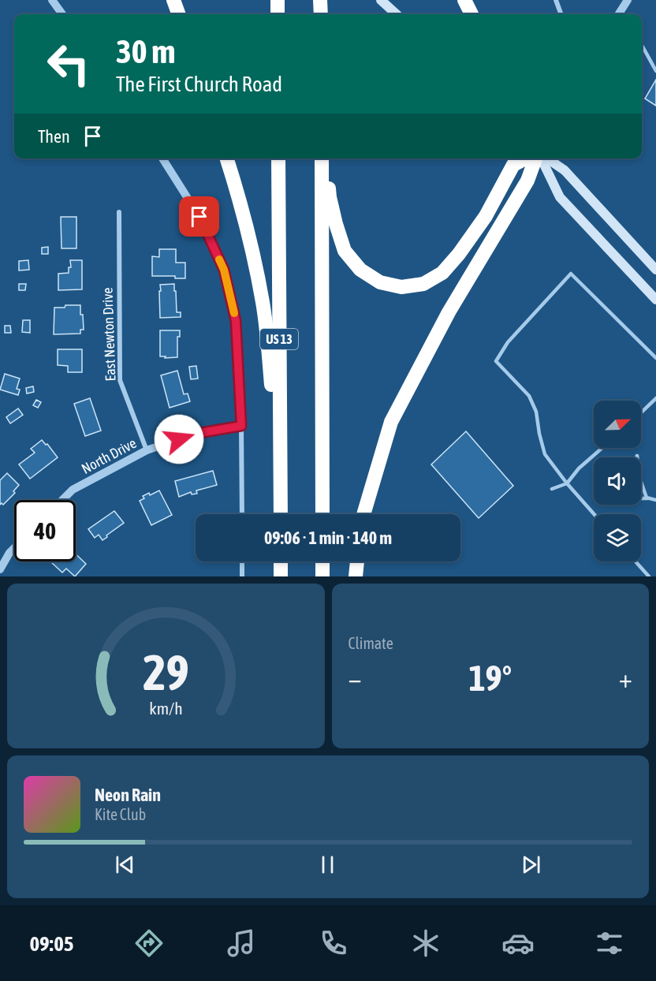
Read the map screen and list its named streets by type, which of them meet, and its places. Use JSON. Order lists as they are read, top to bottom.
{
  "streets": {
    "highway": ["US 13"],
    "street": ["East Newton Drive", "North Drive"]
  },
  "crossings": [
    ["East Newton Drive", "North Drive"]
  ],
  "north": "top right",
  "page": {
    "turn": ["30 m", "The First Church Road"],
    "then": "Then",
    "limit": "40",
    "trip": "09:06 · 1 min · 140 m",
    "tile": "Climate",
    "heat": ["−", "19°", "+"],
    "song": ["Neon Rain", "Kite Club"],
    "tabs": "09:05",
    "gauge": ["29", "km/h"]
  }
}
